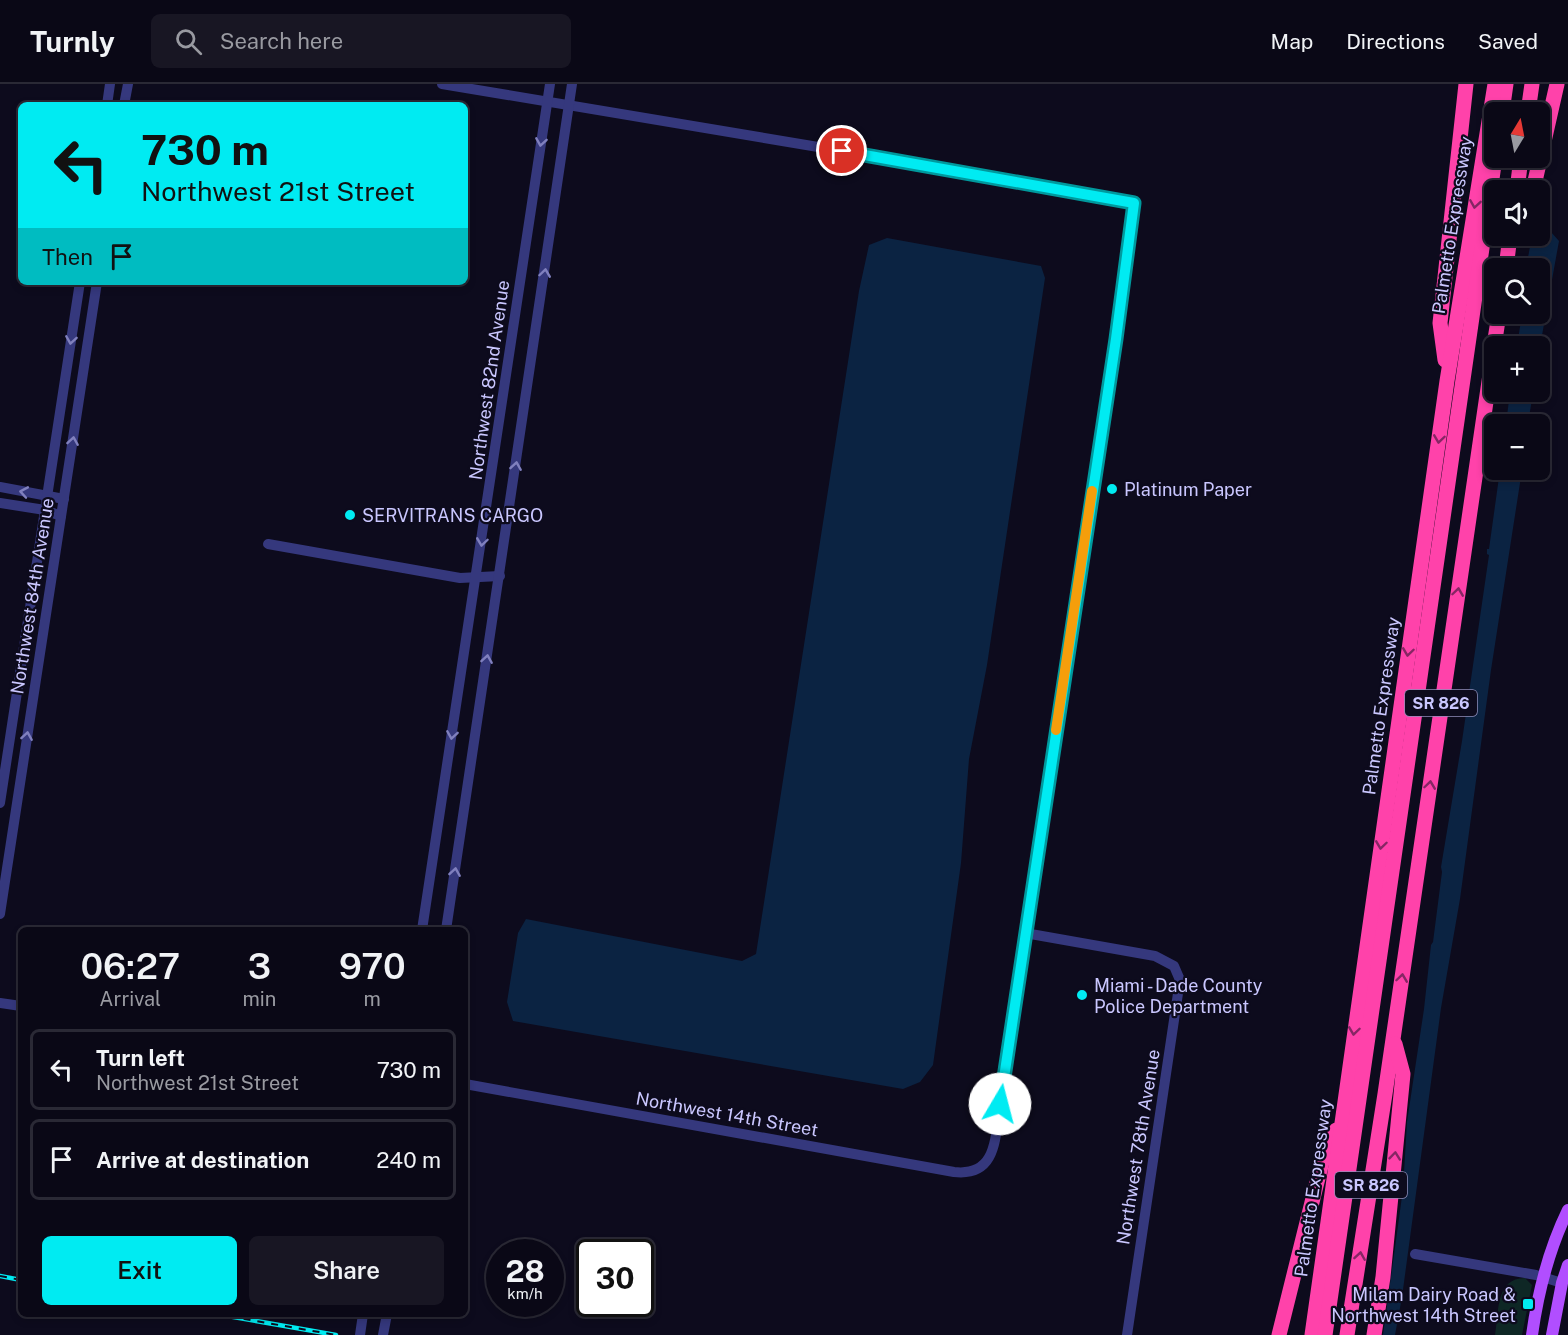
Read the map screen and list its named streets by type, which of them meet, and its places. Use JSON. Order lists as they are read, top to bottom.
{
  "streets": {
    "highway": ["Palmetto Expressway", "SR 826"],
    "street": [
      "Northwest 82nd Avenue",
      "Northwest 84th Avenue",
      "Northwest 14th Street",
      "Northwest 78th Avenue"
    ]
  },
  "crossings": [
    ["Northwest 14th Street", "Northwest 78th Avenue"]
  ],
  "places": {
    "other": ["Platinum Paper", "SERVITRANS CARGO", "Miami - Dade County Police Department"],
    "transit": ["Milam Dairy Road & Northwest 14th Street"]
  },
  "north": "top",
  "page": {
    "header": "Turnly",
    "search": "Search here",
    "nav": ["Map", "Directions", "Saved"],
    "map_buttons": ["+", "−"],
    "turn": ["730 m", "Northwest 21st Street"],
    "then": "Then",
    "eta": [
      "06:27",
      "Arrival",
      "3",
      "min",
      "970",
      "m"
    ],
    "list": [
      {
        "name": "Turn left",
        "note": "Northwest 21st Street",
        "value": "730 m"
      },
      {
        "name": "Arrive at destination",
        "value": "240 m"
      }
    ],
    "buttons": ["Exit", "Share"],
    "speed": "28 km/h",
    "limit": "30"
  }
}
